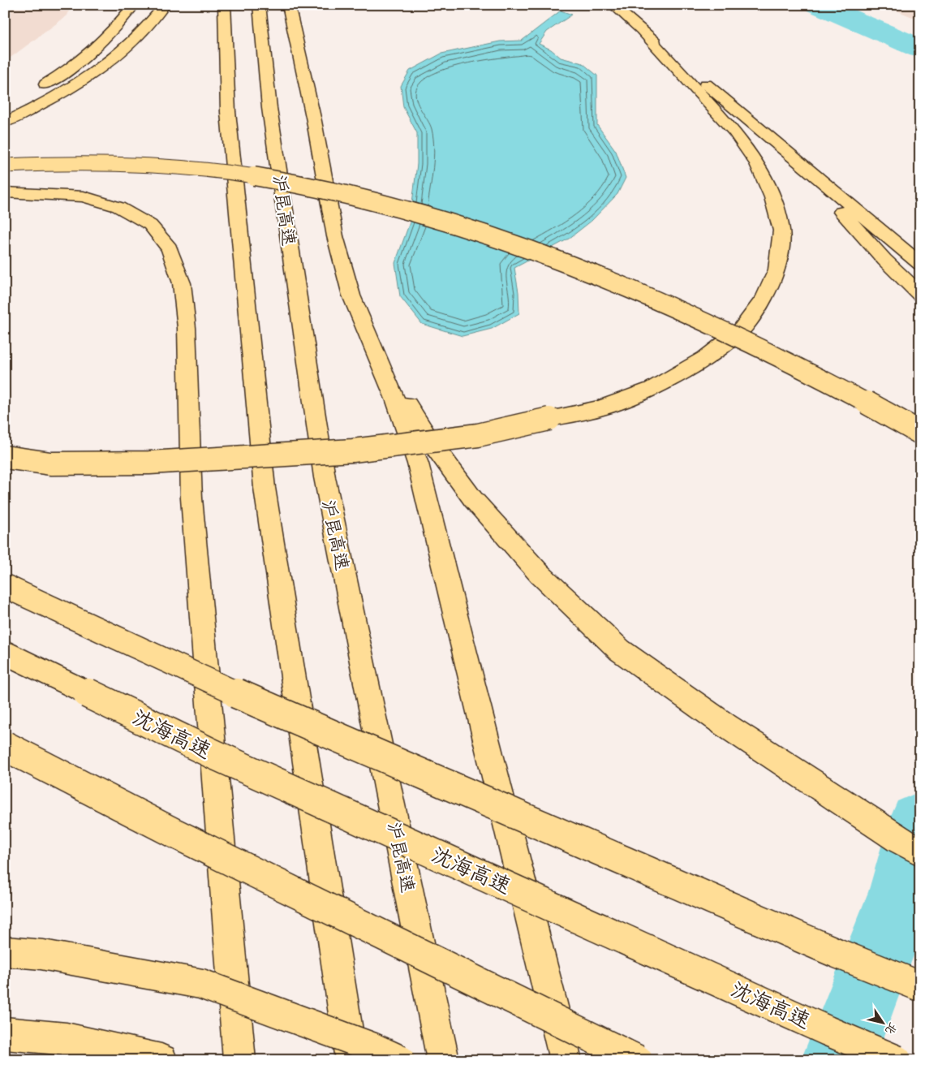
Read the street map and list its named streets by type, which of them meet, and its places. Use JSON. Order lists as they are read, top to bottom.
{
  "streets": {
    "highway": ["沪昆高速", "沈海高速"]
  },
  "north": "bottom right"
}
